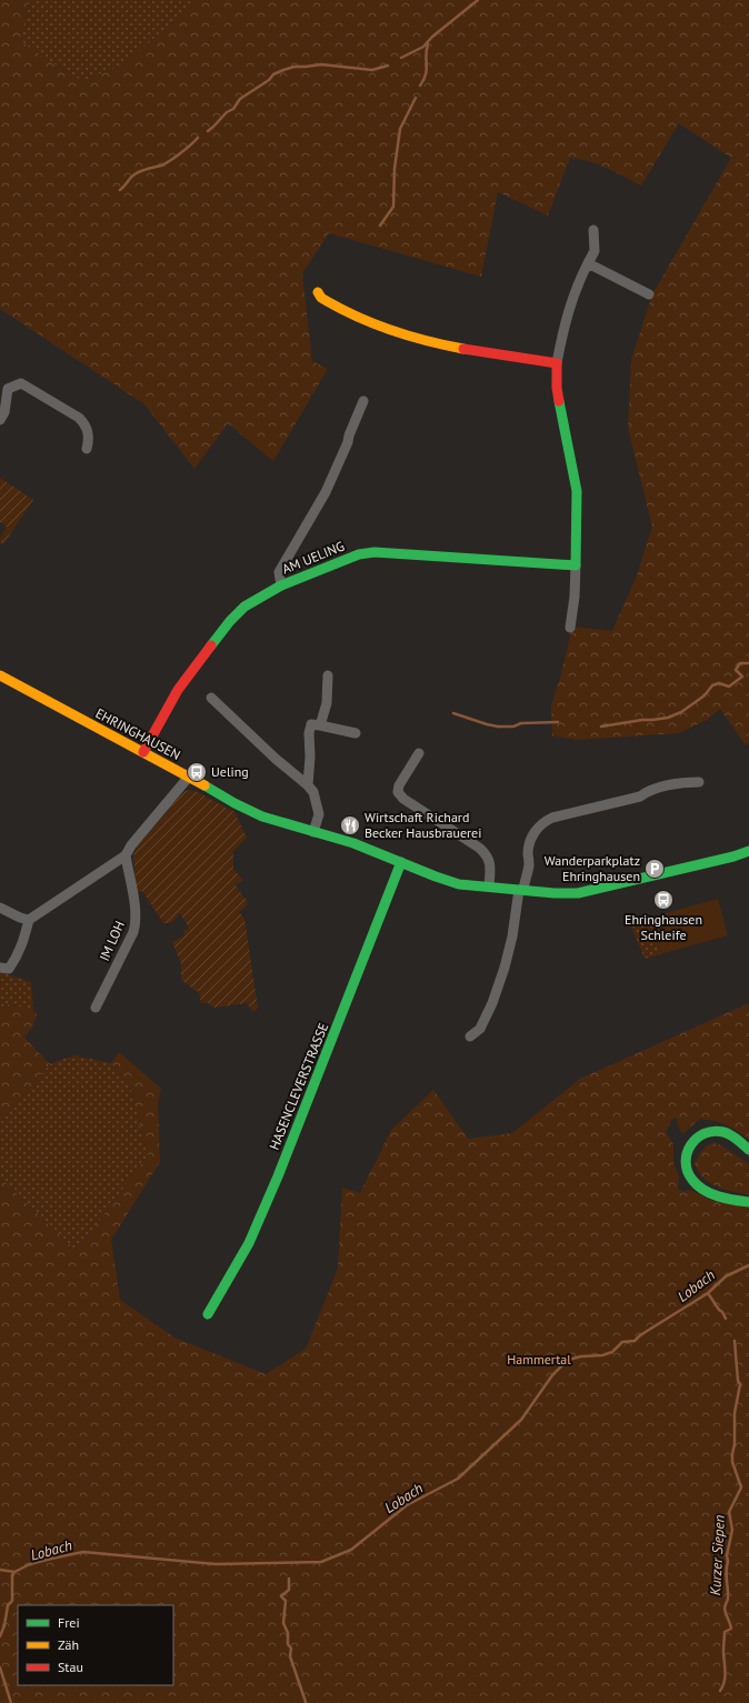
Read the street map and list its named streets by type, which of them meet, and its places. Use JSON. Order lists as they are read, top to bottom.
{
  "streets": {
    "street": [
      "AM UELING",
      "EHRINGHAUSEN",
      "IM LOH",
      "HASENCLEVERSTRASSE"
    ]
  },
  "crossings": [
    ["AM UELING", "EHRINGHAUSEN"],
    ["EHRINGHAUSEN", "HASENCLEVERSTRASSE"]
  ],
  "water": ["Lobach", "Kurzer Siepen"],
  "parks": ["Hammertal"],
  "places": {
    "bus stop": ["Ueling", "Ehringhausen Schleife"],
    "restaurant": ["Wirtschaft Richard Becker Hausbrauerei"],
    "parking": ["Wanderparkplatz Ehringhausen"]
  },
  "legend": ["Frei", "Zäh", "Stau"]
}
